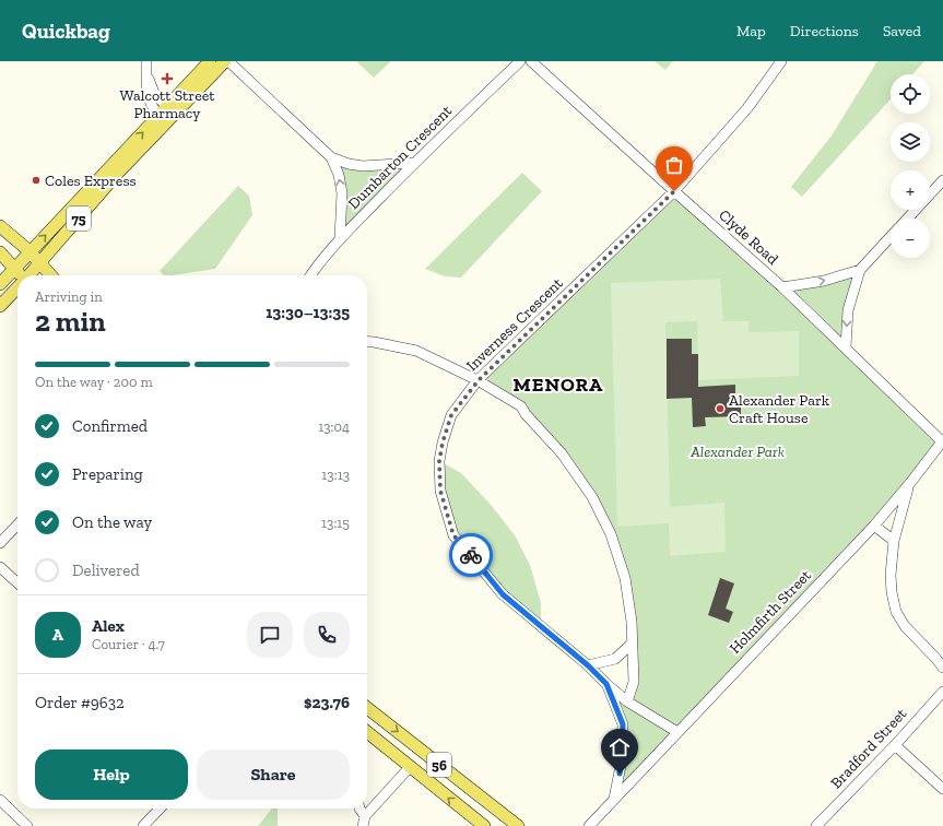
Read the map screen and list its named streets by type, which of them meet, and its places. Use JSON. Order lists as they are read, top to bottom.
{
  "streets": {
    "main road": ["75", "56"],
    "street": [
      "Dumbarton Crescent",
      "Clyde Road",
      "Inverness Crescent",
      "Holmfirth Street",
      "Bradford Street"
    ]
  },
  "crossings": [
    ["Clyde Road", "Inverness Crescent"],
    ["Clyde Road", "Holmfirth Street"],
    ["Inverness Crescent", "Holmfirth Street"]
  ],
  "districts": ["MENORA"],
  "parks": ["Alexander Park"],
  "places": {
    "health": ["Walcott Street Pharmacy"],
    "other": ["Coles Express", "Alexander Park Craft House"]
  },
  "page": {
    "header": "Quickbag",
    "nav": ["Map", "Directions", "Saved"],
    "map_buttons": ["+", "−"],
    "heading": ["2 min", "Arriving in", "13:30–13:35"],
    "panel": [
      "Alex",
      "Courier · 4.7",
      "Order #9632",
      "$23.76"
    ],
    "bar": "On the way · 200 m",
    "list": [
      ["Confirmed", "13:04"],
      ["Preparing", "13:13"],
      ["On the way", "13:15"],
      "Delivered"
    ],
    "round": "A",
    "buttons": ["Help", "Share"]
  }
}
